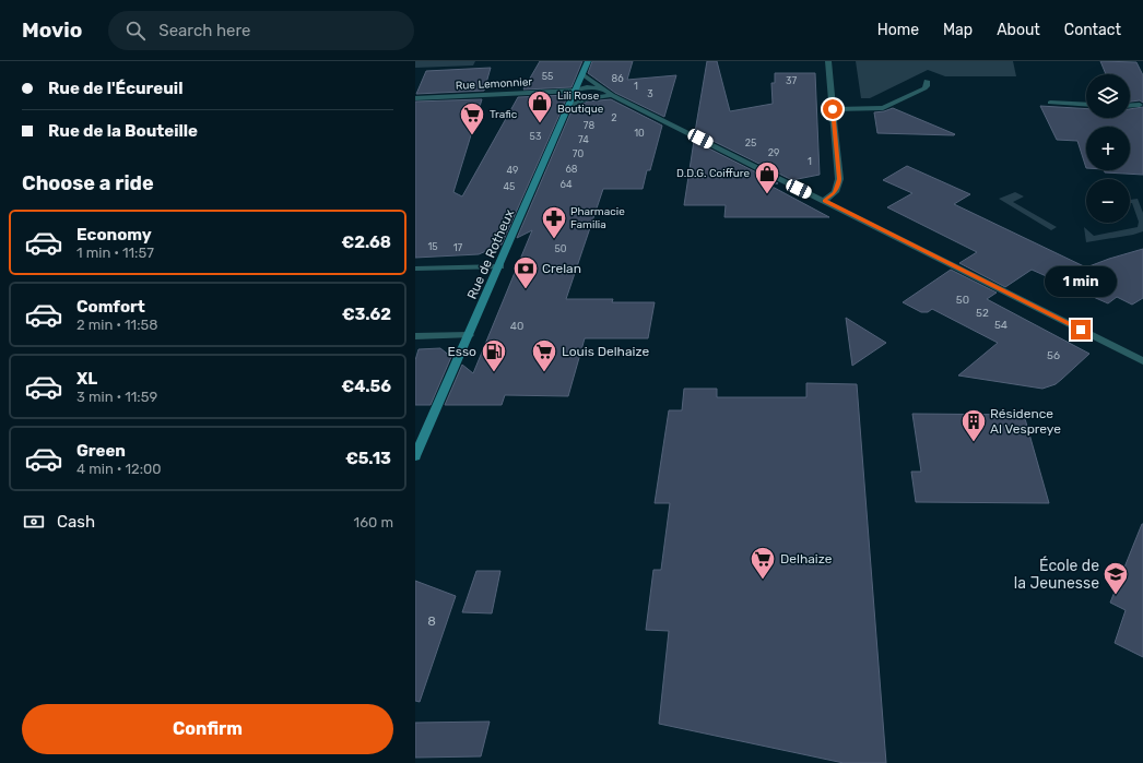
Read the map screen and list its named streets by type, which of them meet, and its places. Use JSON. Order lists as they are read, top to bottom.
{
  "streets": {
    "street": ["Rue Lemonnier", "Rue de Rotheux"]
  },
  "crossings": [
    ["Rue Lemonnier", "Rue de Rotheux"]
  ],
  "places": {
    "shop": ["Lili Rose Boutique", "D.D.G. Coiffure"],
    "supermarket": ["Trafic", "Louis Delhaize", "Delhaize"],
    "pharmacy": ["Pharmacie Familia"],
    "bank": ["Crelan"],
    "fuel station": ["Esso"],
    "building": ["Résidence Al Vespreye"],
    "school or university": ["École de la Jeunesse"]
  },
  "house_numbers": [
    "55",
    "86",
    "37",
    "1",
    "3",
    "2",
    "78",
    "10",
    "53",
    "74",
    "25",
    "29",
    "70",
    "1",
    "68",
    "49",
    "64",
    "45",
    "15",
    "17",
    "50",
    "50",
    "52",
    "54",
    "40",
    "56",
    "8"
  ],
  "page": {
    "header": "Movio",
    "search": "Search here",
    "nav": [
      "Home",
      "Map",
      "About",
      "Contact"
    ],
    "banner": ["Rue de l'Écureuil", "Rue de la Bouteille"],
    "map_buttons": ["+", "−"],
    "heading": "Choose a ride",
    "list": [
      {
        "name": "Economy",
        "note": "1 min · 11:57",
        "value": "€2.68"
      },
      {
        "name": "Comfort",
        "note": "2 min · 11:58",
        "value": "€3.62"
      },
      {
        "name": "XL",
        "note": "3 min · 11:59",
        "value": "€4.56"
      },
      {
        "name": "Green",
        "note": "4 min · 12:00",
        "value": "€5.13"
      }
    ],
    "bubble": "1 min",
    "pay": ["Cash", "160 m"],
    "buttons": "Confirm"
  }
}
